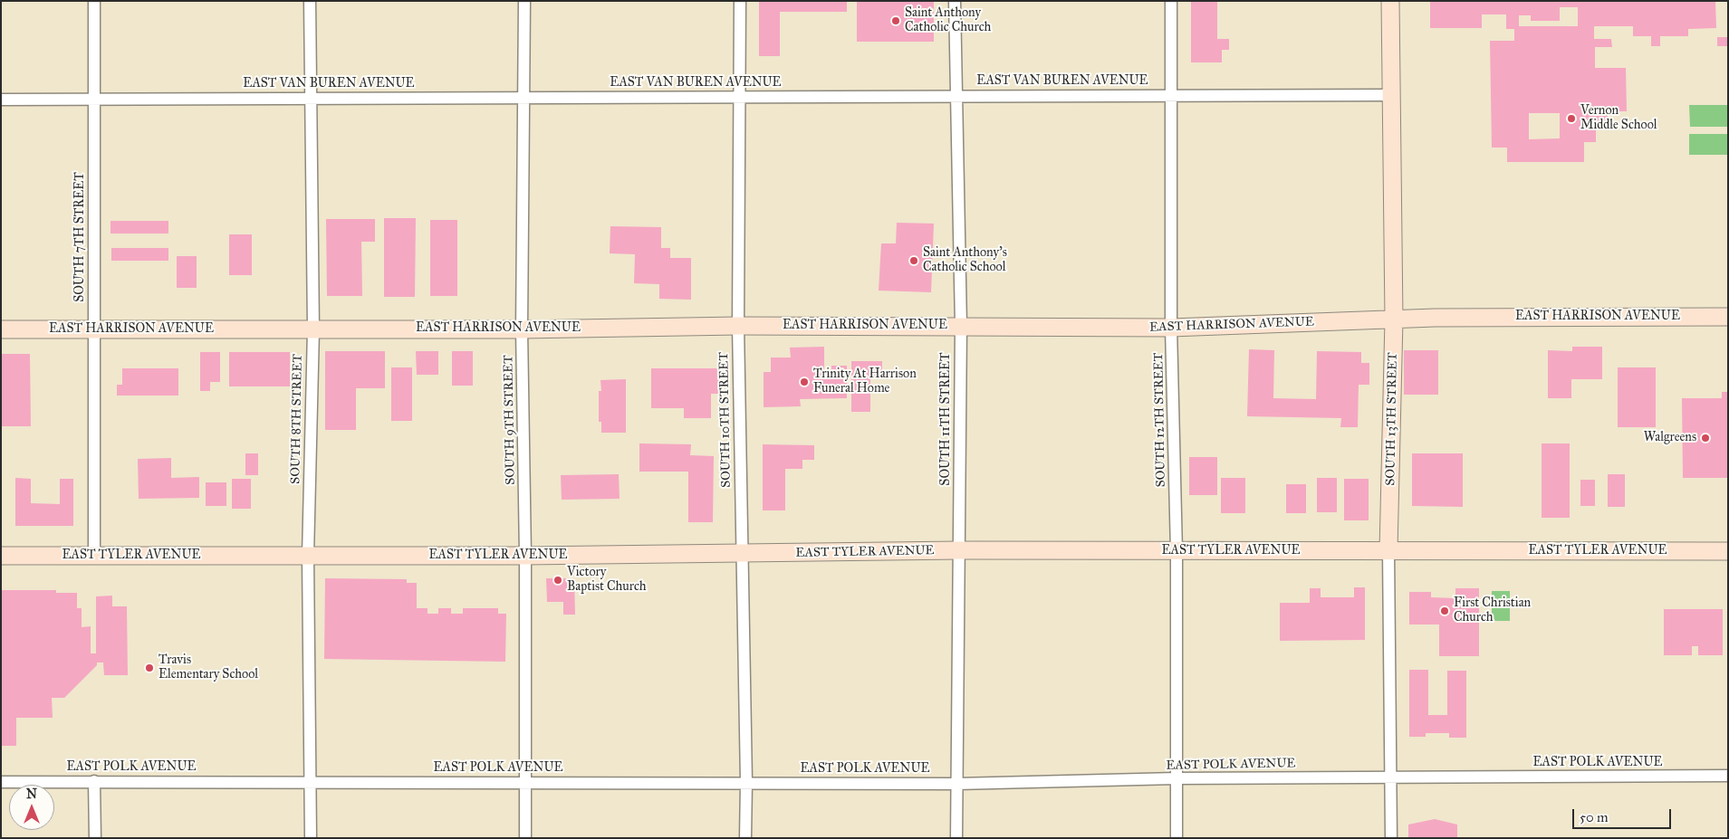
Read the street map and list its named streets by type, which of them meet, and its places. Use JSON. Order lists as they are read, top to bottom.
{
  "streets": {
    "main road": ["EAST HARRISON AVENUE", "SOUTH 13TH STREET", "EAST TYLER AVENUE"],
    "street": [
      "EAST VAN BUREN AVENUE",
      "SOUTH 7TH STREET",
      "SOUTH 8TH STREET",
      "SOUTH 11TH STREET",
      "SOUTH 9TH STREET",
      "SOUTH 10TH STREET",
      "SOUTH 12TH STREET",
      "EAST POLK AVENUE"
    ]
  },
  "crossings": [
    ["EAST VAN BUREN AVENUE", "SOUTH 7TH STREET"],
    ["EAST VAN BUREN AVENUE", "SOUTH 8TH STREET"],
    ["EAST VAN BUREN AVENUE", "SOUTH 11TH STREET"],
    ["EAST VAN BUREN AVENUE", "SOUTH 13TH STREET"],
    ["EAST VAN BUREN AVENUE", "SOUTH 9TH STREET"],
    ["EAST VAN BUREN AVENUE", "SOUTH 10TH STREET"],
    ["EAST VAN BUREN AVENUE", "SOUTH 12TH STREET"],
    ["SOUTH 7TH STREET", "EAST HARRISON AVENUE"],
    ["SOUTH 7TH STREET", "EAST TYLER AVENUE"],
    ["EAST HARRISON AVENUE", "SOUTH 8TH STREET"],
    ["EAST HARRISON AVENUE", "SOUTH 11TH STREET"],
    ["EAST HARRISON AVENUE", "SOUTH 13TH STREET"],
    ["EAST HARRISON AVENUE", "SOUTH 9TH STREET"],
    ["EAST HARRISON AVENUE", "SOUTH 10TH STREET"],
    ["EAST HARRISON AVENUE", "SOUTH 12TH STREET"],
    ["SOUTH 8TH STREET", "EAST TYLER AVENUE"],
    ["SOUTH 8TH STREET", "EAST POLK AVENUE"],
    ["SOUTH 11TH STREET", "EAST TYLER AVENUE"],
    ["SOUTH 11TH STREET", "EAST POLK AVENUE"],
    ["SOUTH 13TH STREET", "EAST TYLER AVENUE"],
    ["SOUTH 13TH STREET", "EAST POLK AVENUE"],
    ["SOUTH 9TH STREET", "EAST TYLER AVENUE"],
    ["SOUTH 9TH STREET", "EAST POLK AVENUE"],
    ["SOUTH 10TH STREET", "EAST TYLER AVENUE"],
    ["SOUTH 10TH STREET", "EAST POLK AVENUE"],
    ["SOUTH 12TH STREET", "EAST TYLER AVENUE"],
    ["SOUTH 12TH STREET", "EAST POLK AVENUE"]
  ],
  "places": [
    "Saint Anthony Catholic Church",
    "Vernon Middle School",
    "Saint Anthony's Catholic School",
    "Trinity At Harrison Funeral Home",
    "Walgreens",
    "Victory Baptist Church",
    "First Christian Church",
    "Travis Elementary School"
  ],
  "scale_bar": "50 m",
  "north": "top"
}
